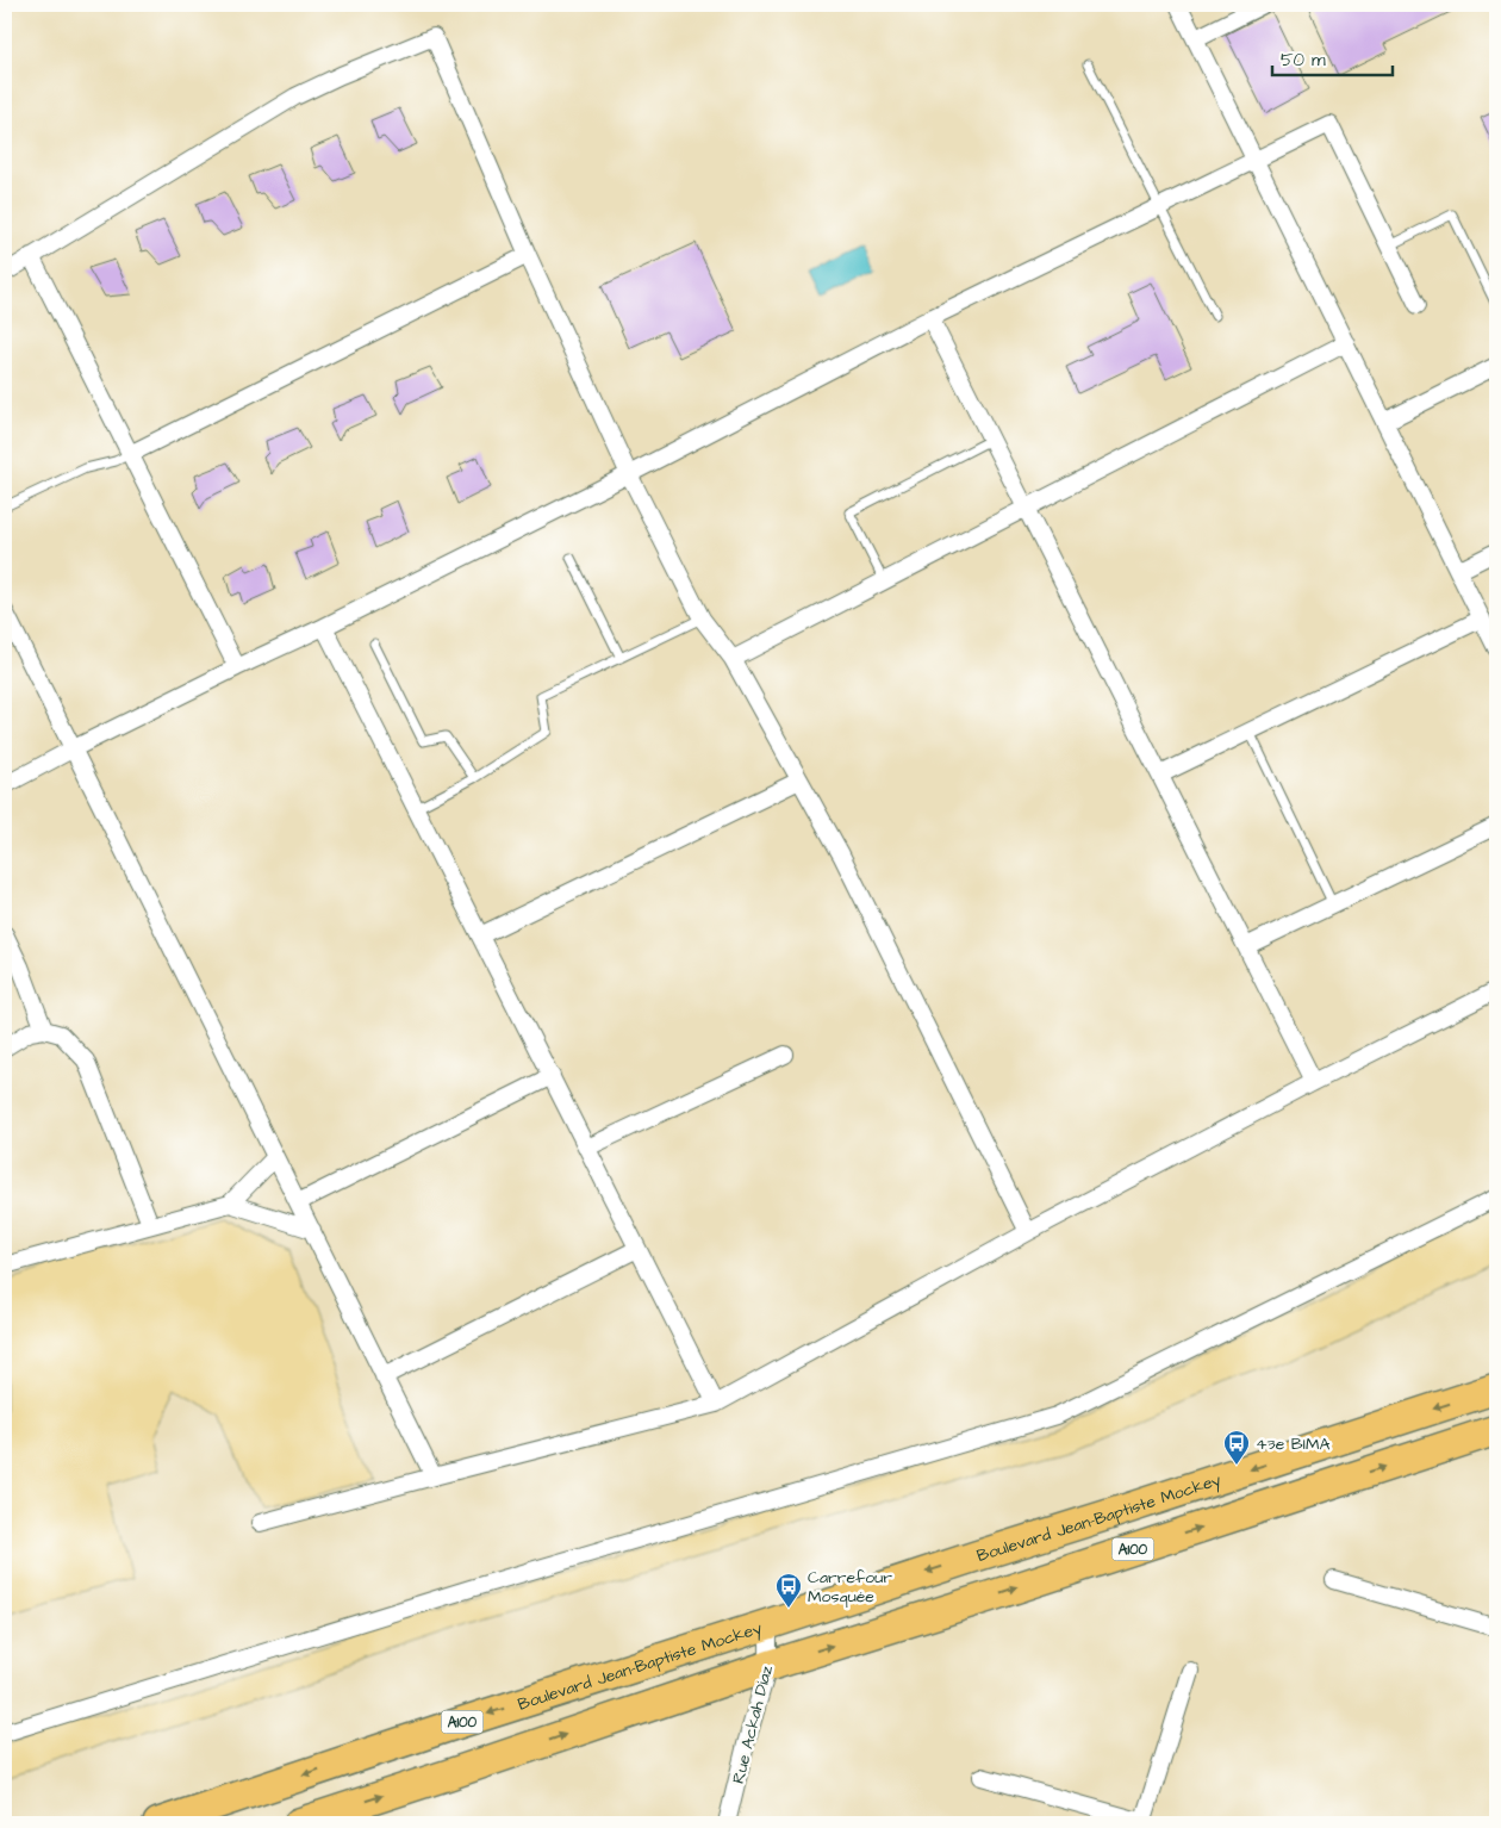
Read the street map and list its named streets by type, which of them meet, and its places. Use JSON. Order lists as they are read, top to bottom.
{
  "streets": {
    "highway": ["Boulevard Jean-Baptiste Mockey", "A100"],
    "street": ["Rue Ackah Diaz"]
  },
  "crossings": [
    ["Boulevard Jean-Baptiste Mockey", "Rue Ackah Diaz"],
    ["A100", "Rue Ackah Diaz"]
  ],
  "places": {
    "bus stop": ["43e BIMA", "Carrefour Mosquée"]
  },
  "scale_bar": "50 m"
}
